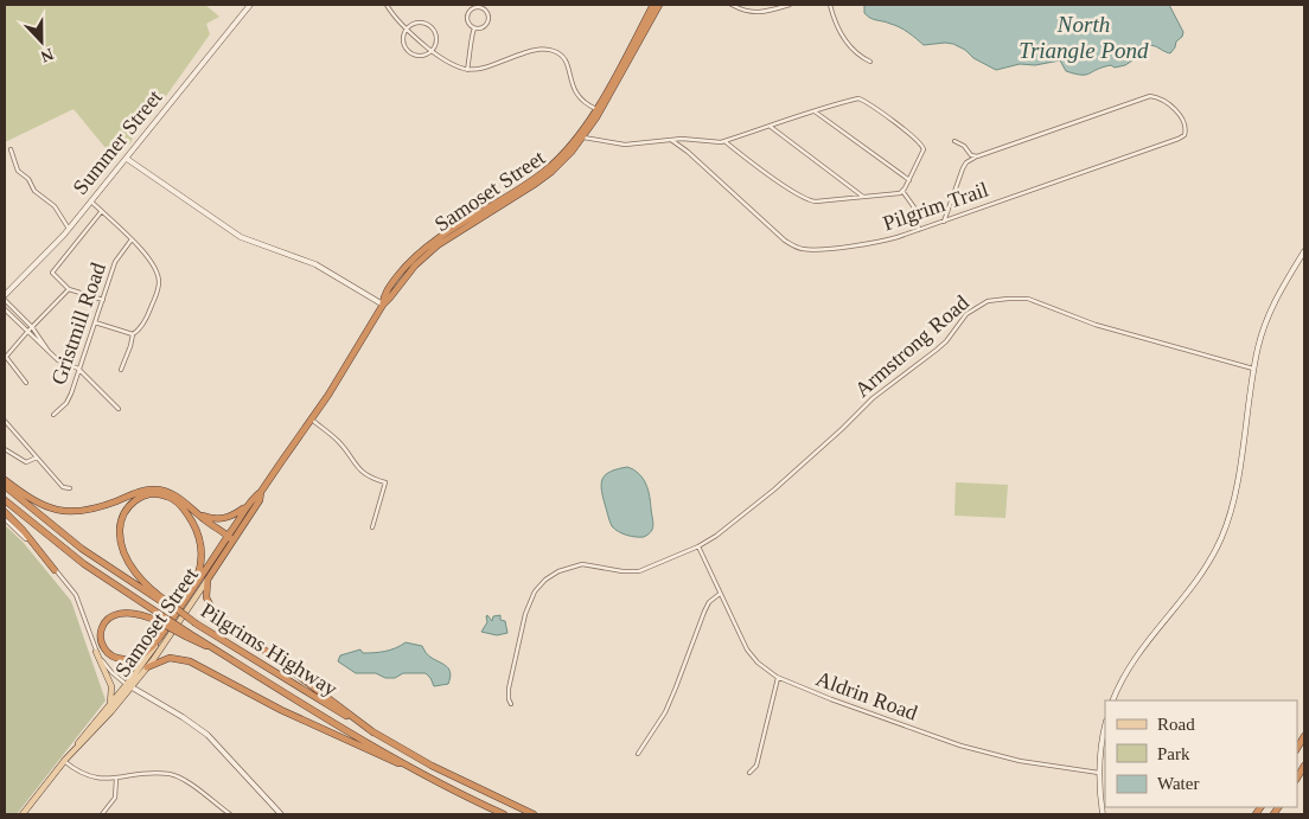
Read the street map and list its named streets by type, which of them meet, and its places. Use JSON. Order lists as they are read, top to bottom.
{
  "streets": {
    "highway": ["Samoset Street", "Pilgrims Highway"],
    "street": [
      "Summer Street",
      "Pilgrim Trail",
      "Gristmill Road",
      "Armstrong Road",
      "Aldrin Road"
    ]
  },
  "crossings": [
    ["Armstrong Road", "Aldrin Road"]
  ],
  "water": ["North Triangle Pond"],
  "legend": ["Road", "Park", "Water"],
  "north": "bottom"
}
